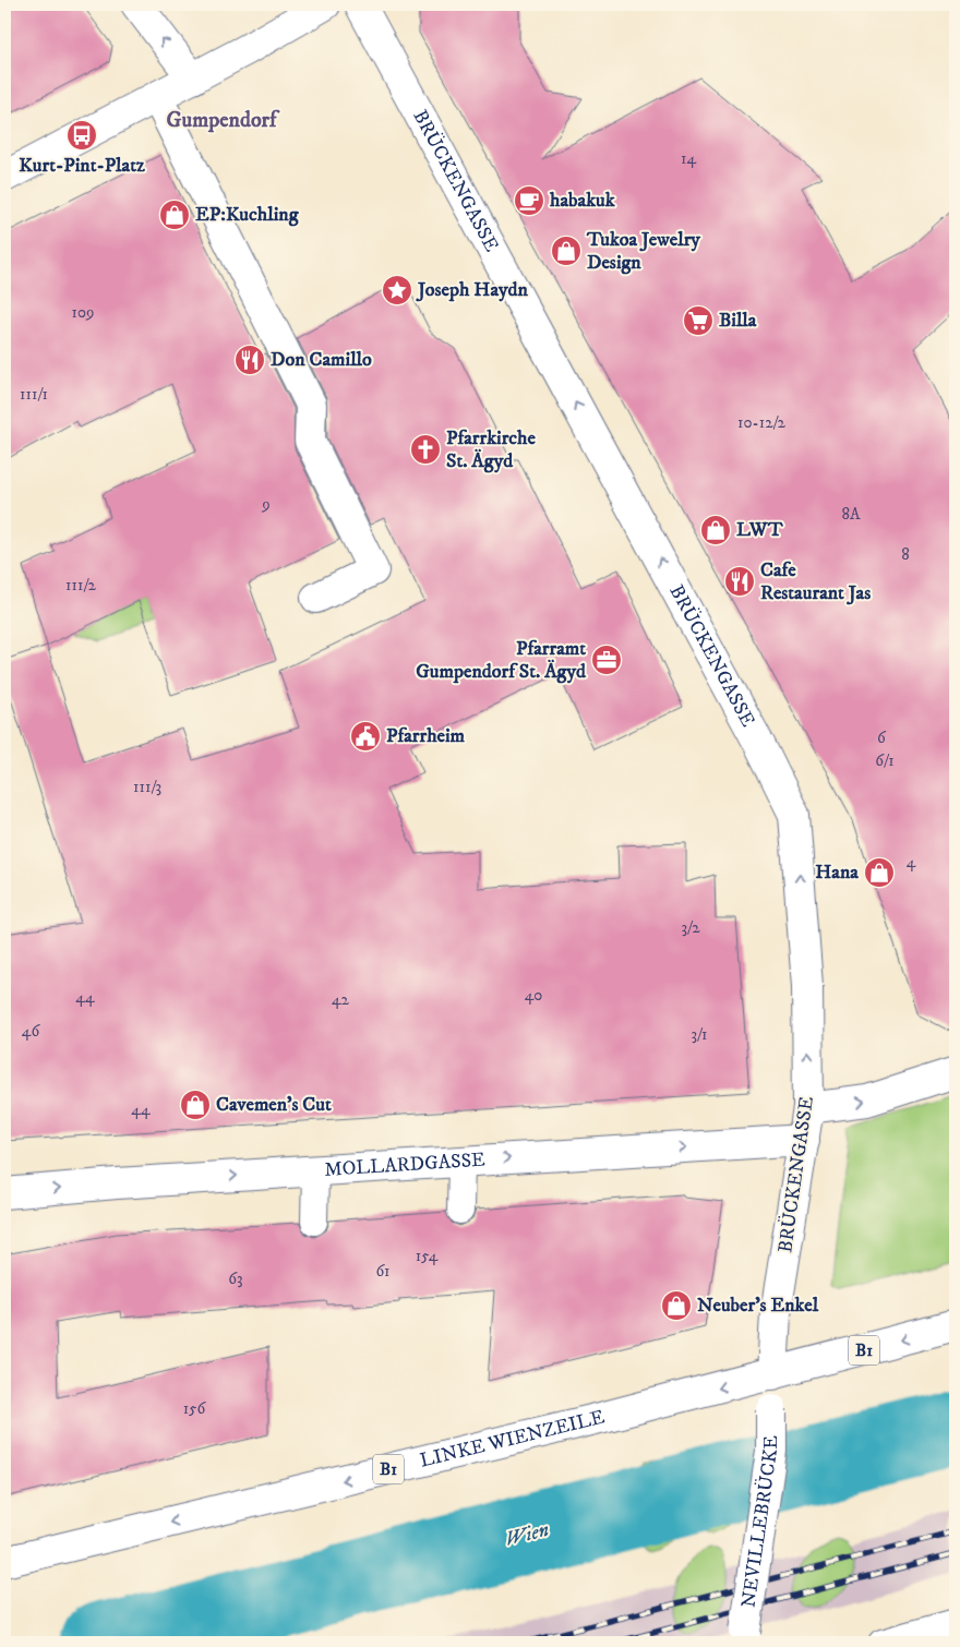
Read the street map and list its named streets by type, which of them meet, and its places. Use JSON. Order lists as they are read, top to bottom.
{
  "streets": {
    "street": [
      "BRÜCKENGASSE",
      "MOLLARDGASSE",
      "B1",
      "LINKE WIENZEILE",
      "NEVILLEBRÜCKE"
    ]
  },
  "crossings": [
    ["BRÜCKENGASSE", "MOLLARDGASSE"],
    ["BRÜCKENGASSE", "LINKE WIENZEILE"],
    ["BRÜCKENGASSE", "NEVILLEBRÜCKE"]
  ],
  "one_way": ["BRÜCKENGASSE", "MOLLARDGASSE", "LINKE WIENZEILE"],
  "districts": ["Gumpendorf"],
  "water": ["Wien"],
  "places": {
    "bus stop": ["Kurt-Pint-Platz"],
    "cafe": ["habakuk"],
    "shop": [
      "EP:Kuchling",
      "Tukoa Jewelry Design",
      "LWT",
      "Hana",
      "Cavemen's Cut",
      "Neuber's Enkel"
    ],
    "place": ["Joseph Haydn"],
    "supermarket": ["Billa"],
    "restaurant": ["Don Camillo", "Cafe Restaurant Jas"],
    "church": ["Pfarrkirche St. Ägyd"],
    "office": ["Pfarramt Gumpendorf St. Ägyd"],
    "public building": ["Pfarrheim"]
  },
  "house_numbers": [
    "14",
    "109",
    "111/1",
    "10-12/2",
    "9",
    "8A",
    "8",
    "111/2",
    "6",
    "6/1",
    "111/3",
    "4",
    "3/2",
    "40",
    "44",
    "42",
    "46",
    "3/1",
    "44",
    "154",
    "61",
    "63",
    "156"
  ]
}
